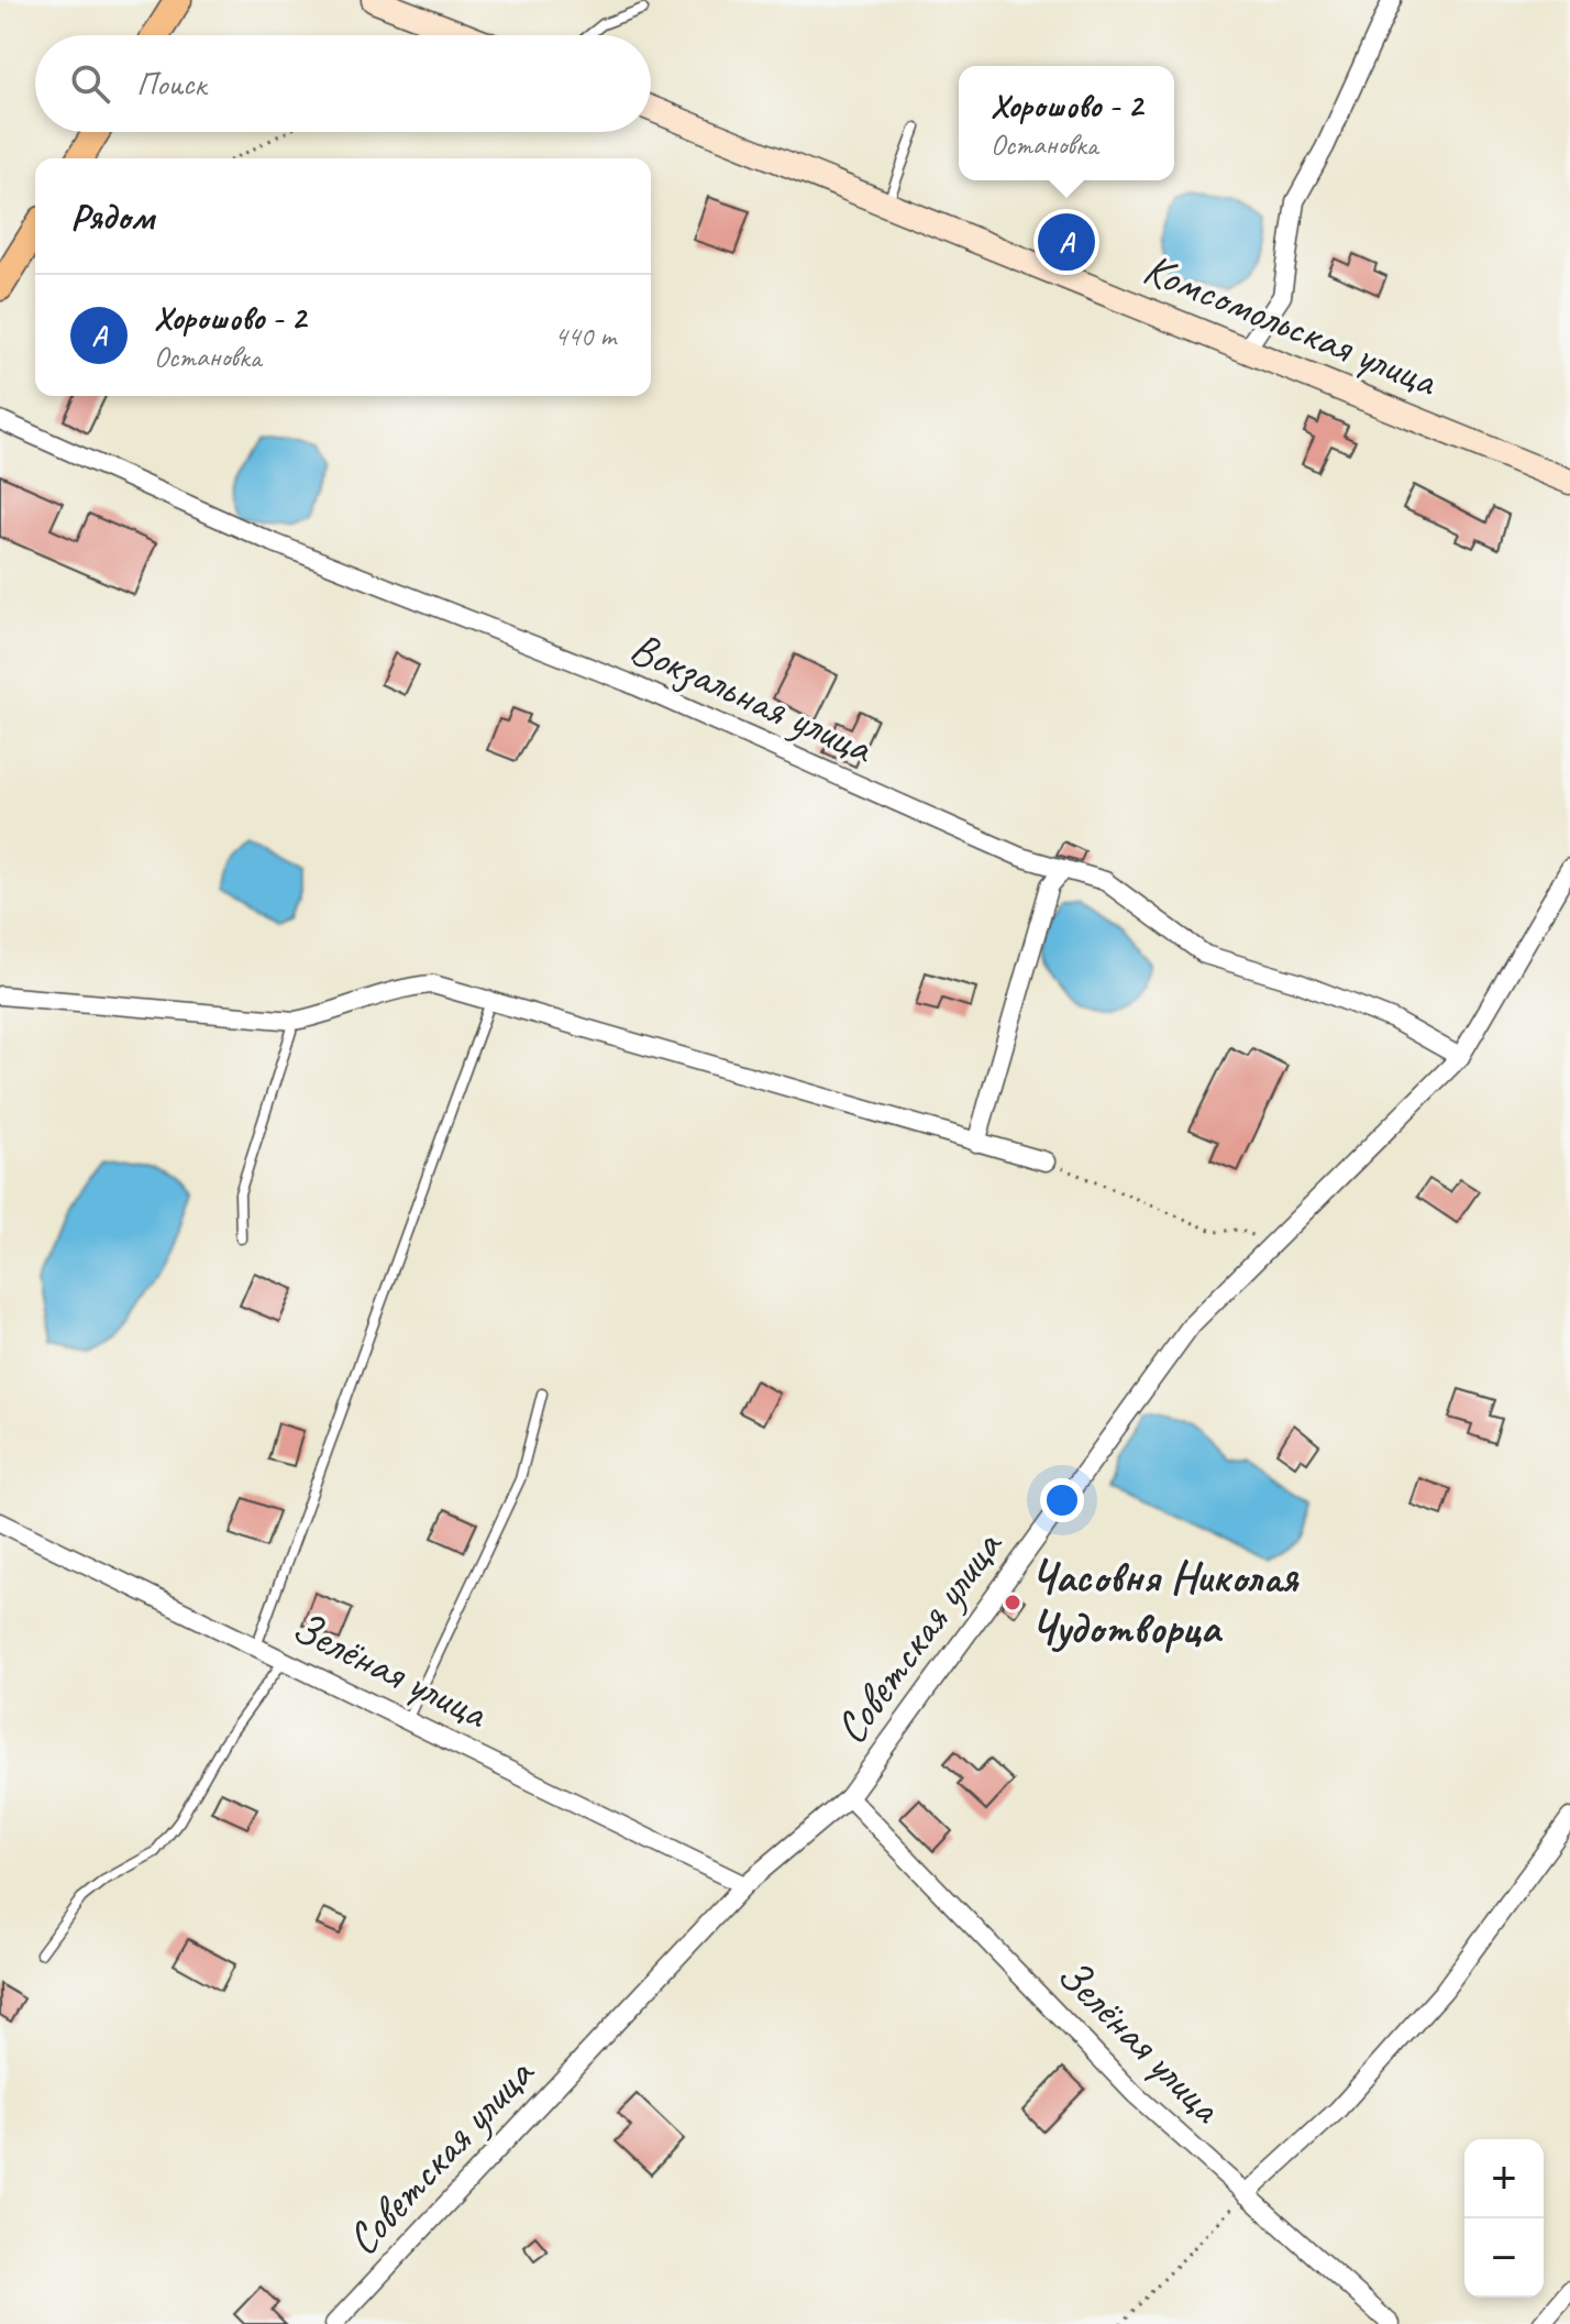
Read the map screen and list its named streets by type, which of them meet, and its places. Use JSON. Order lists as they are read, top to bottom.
{
  "streets": {
    "street": [
      "Комсомольская улица",
      "Вокзальная улица",
      "Советская улица",
      "Зелёная улица"
    ]
  },
  "crossings": [
    ["Вокзальная улица", "Советская улица"],
    ["Советская улица", "Зелёная улица"]
  ],
  "places": ["Часовня Николая Чудотворца"],
  "page": {
    "search": "Поиск",
    "popup": ["Хорошово - 2", "Остановка"],
    "heading": "Рядом",
    "pins": "A",
    "list": [
      {
        "mark": "A",
        "name": "Хорошово - 2",
        "note": "Остановка",
        "value": "440 m"
      }
    ],
    "map_buttons": ["+", "−"]
  }
}
